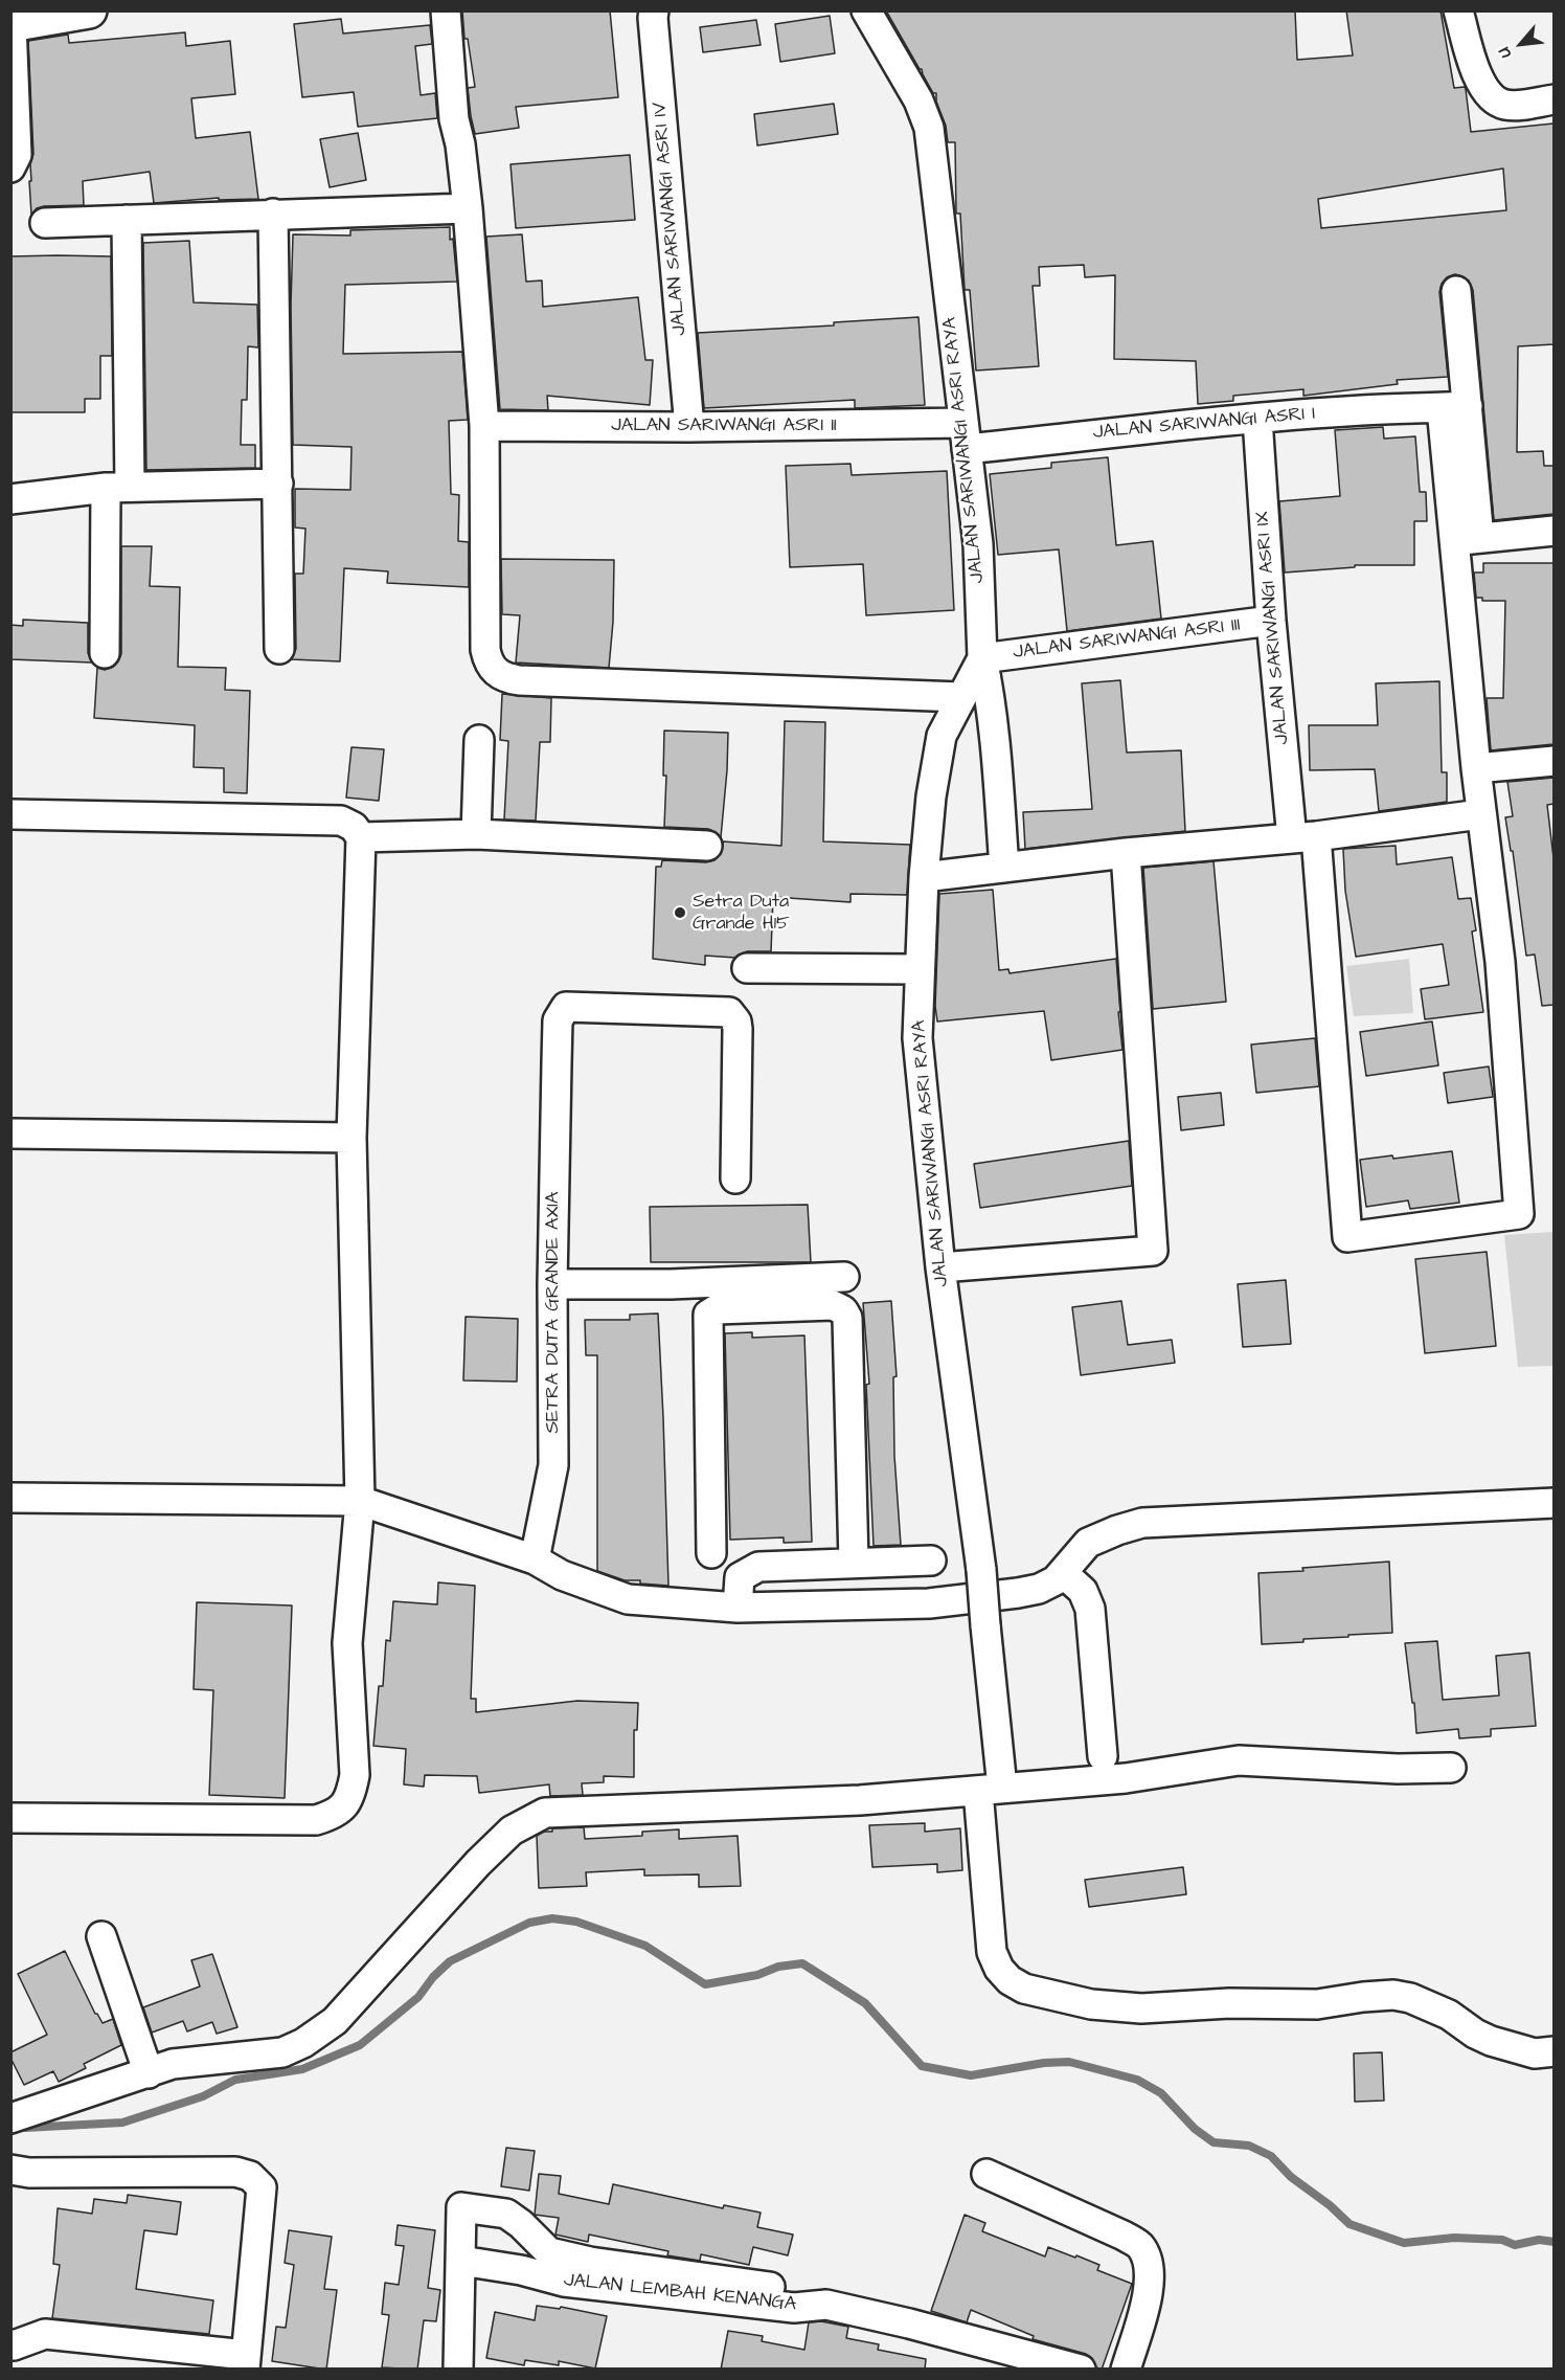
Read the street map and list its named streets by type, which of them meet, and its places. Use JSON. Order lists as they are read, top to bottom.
{
  "streets": {
    "street": [
      "JALAN SARIWANGI ASRI IV",
      "JALAN SARIWANGI ASRI I",
      "JALAN SARIWANGI ASRI II",
      "JALAN SARIWANGI ASRI RAYA",
      "JALAN SARIWANGI ASRI IX",
      "JALAN SARIWANGI ASRI III",
      "SETRA DUTA GRANDE AXIA",
      "JALAN LEMBAH KENANGA"
    ]
  },
  "crossings": [
    ["JALAN SARIWANGI ASRI IV", "JALAN SARIWANGI ASRI II"],
    ["JALAN SARIWANGI ASRI I", "JALAN SARIWANGI ASRI II"],
    ["JALAN SARIWANGI ASRI I", "JALAN SARIWANGI ASRI RAYA"],
    ["JALAN SARIWANGI ASRI I", "JALAN SARIWANGI ASRI IX"],
    ["JALAN SARIWANGI ASRI II", "JALAN SARIWANGI ASRI RAYA"],
    ["JALAN SARIWANGI ASRI RAYA", "JALAN SARIWANGI ASRI III"],
    ["JALAN SARIWANGI ASRI IX", "JALAN SARIWANGI ASRI III"]
  ],
  "places": ["Setra Duta Grande H15"],
  "north": "bottom left"
}
